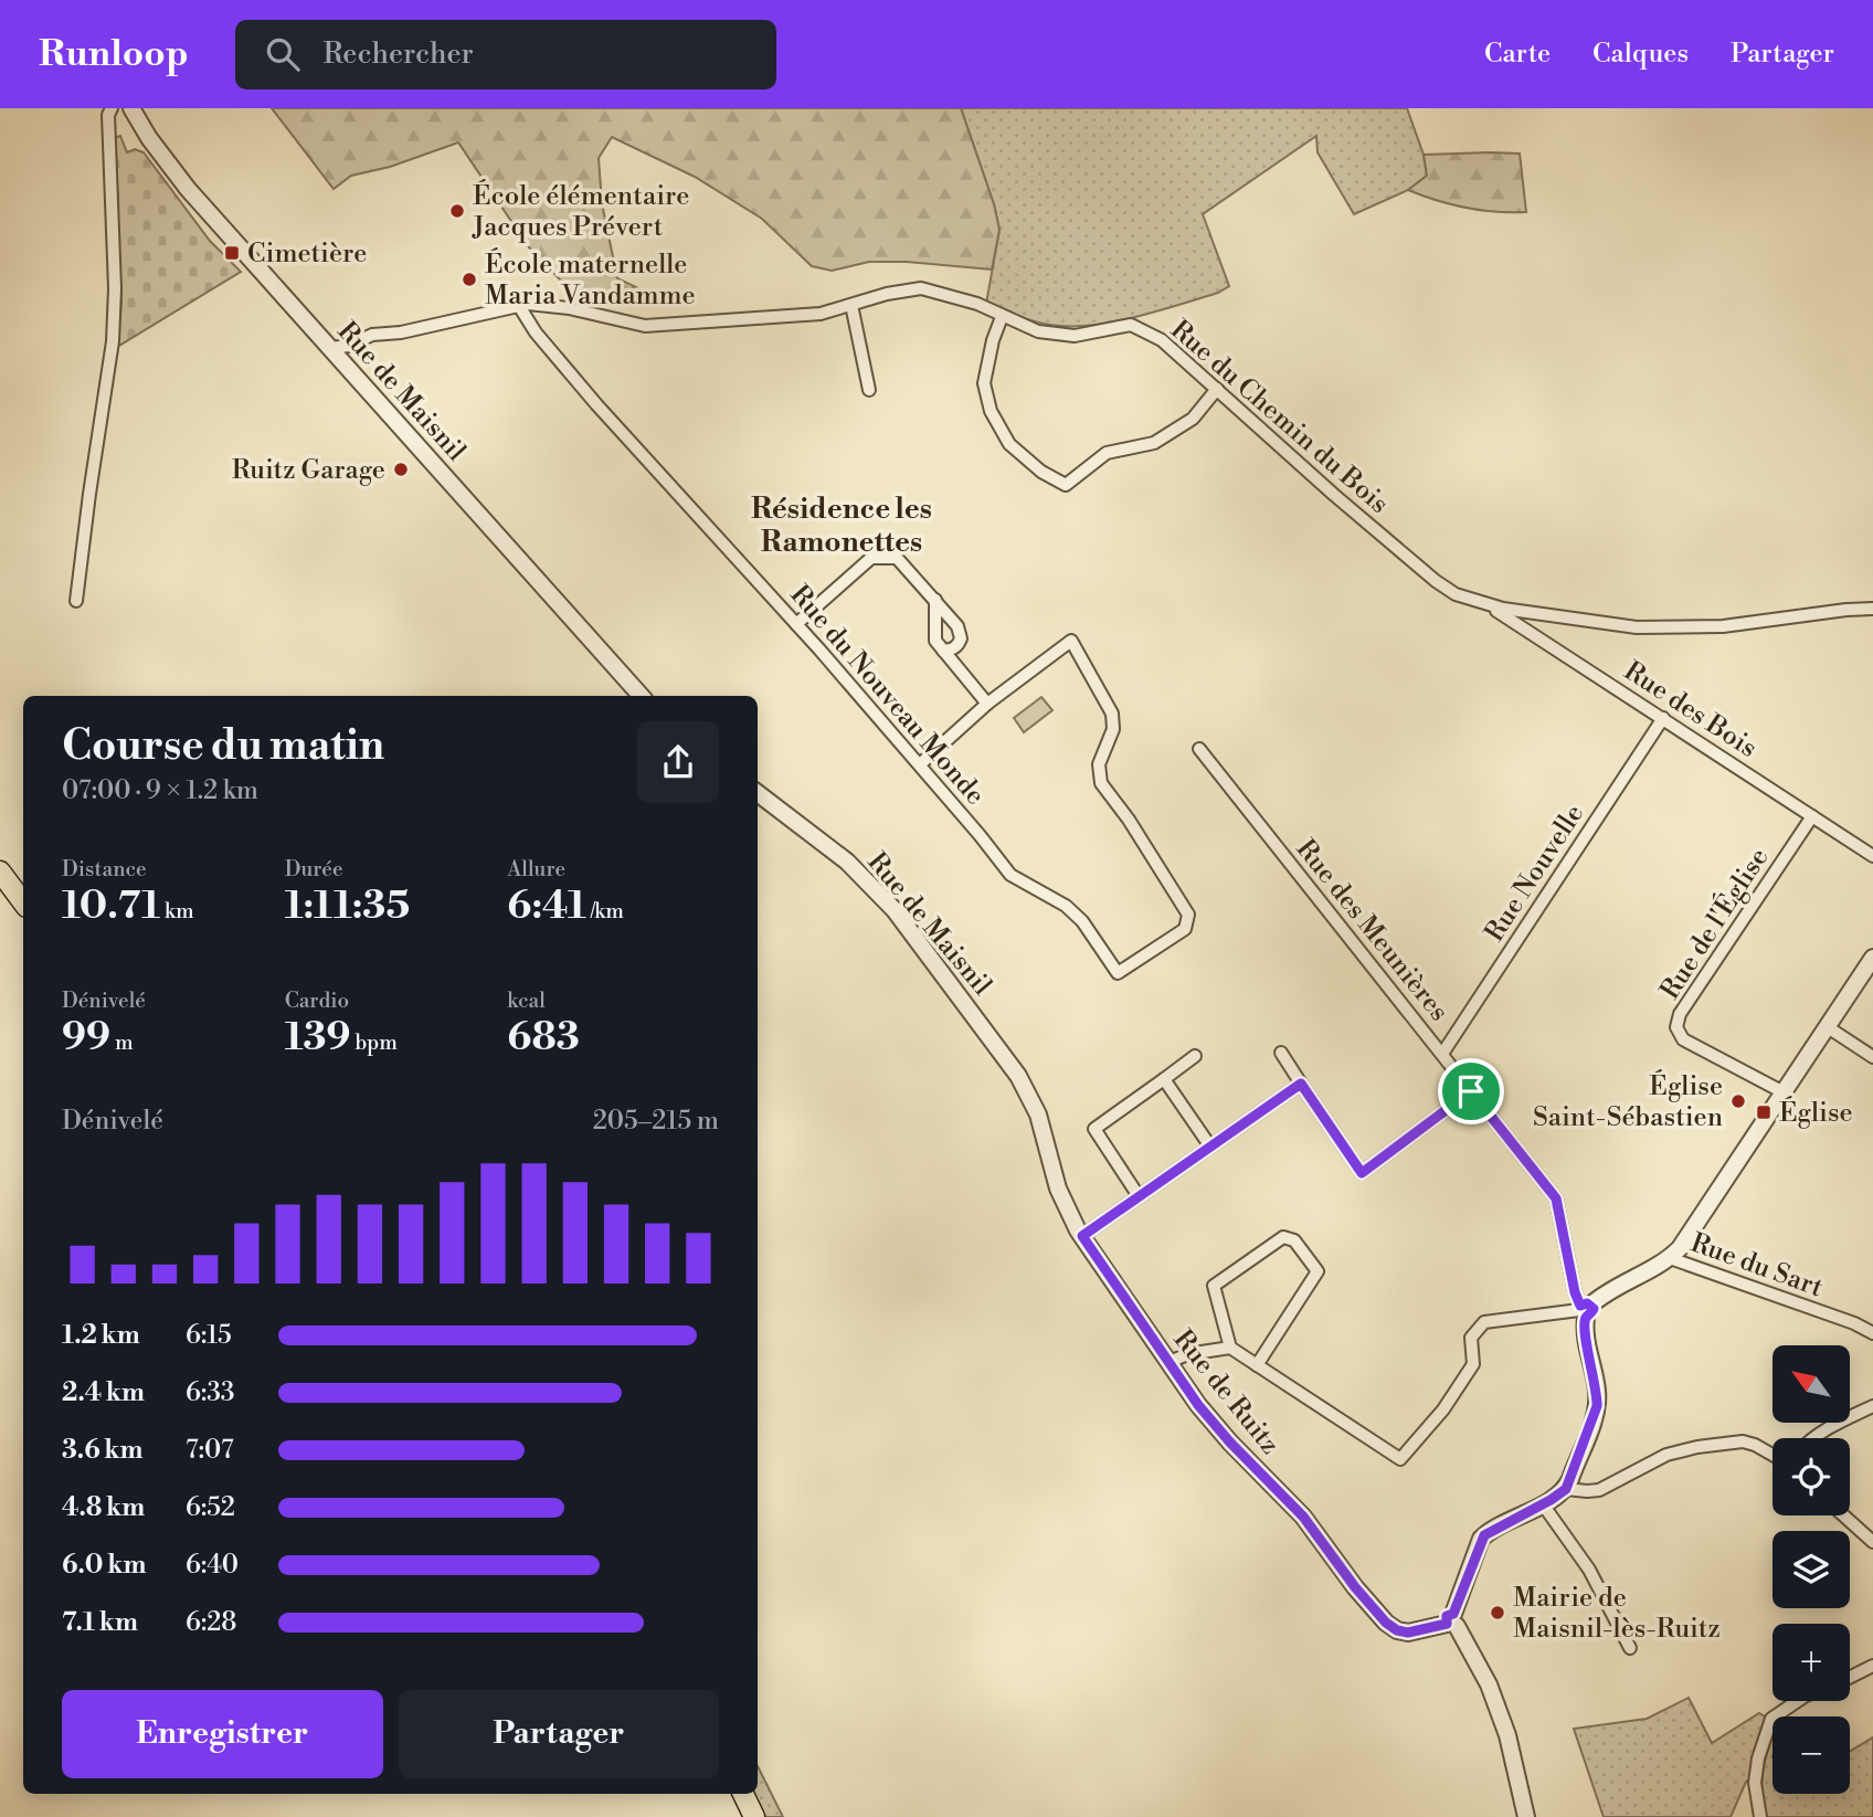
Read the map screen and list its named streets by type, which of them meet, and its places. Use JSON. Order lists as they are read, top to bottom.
{
  "streets": {
    "street": [
      "Rue de Maisnil",
      "Rue du Chemin du Bois",
      "Rue du Nouveau Monde",
      "Rue des Bois",
      "Rue Nouvelle",
      "Rue de l'Église",
      "Rue des Meunières",
      "Rue du Sart",
      "Rue de Ruitz"
    ]
  },
  "crossings": [
    ["Rue de Maisnil", "Rue du Chemin du Bois"],
    ["Rue de Maisnil", "Rue de Ruitz"],
    ["Rue du Chemin du Bois", "Rue du Nouveau Monde"],
    ["Rue du Chemin du Bois", "Rue des Bois"],
    ["Rue des Bois", "Rue Nouvelle"],
    ["Rue des Bois", "Rue de l'Église"],
    ["Rue Nouvelle", "Rue des Meunières"]
  ],
  "districts": ["Résidence les Ramonettes"],
  "places": {
    "other": [
      "École élémentaire Jacques Prévert",
      "École maternelle Maria Vandamme",
      "Ruitz Garage",
      "Église Saint-Sébastien",
      "Mairie de Maisnil-lès-Ruitz"
    ],
    "transit": ["Cimetière", "Église"]
  },
  "north": "top left",
  "page": {
    "header": "Runloop",
    "search": "Rechercher",
    "nav": ["Carte", "Calques", "Partager"],
    "heading": ["Course du matin", "07:00 · 9 × 1.2 km"],
    "stats": [
      ["Distance", "10.71 km"],
      ["Durée", "1:11:35"],
      ["Allure", "6:41 /km"],
      ["Dénivelé", "99 m"],
      ["Cardio", "139 bpm"],
      ["kcal", "683"]
    ],
    "chart": ["Dénivelé", "205–215 m"],
    "list": [
      {
        "name": "1.2 km",
        "note": "6:15"
      },
      {
        "name": "2.4 km",
        "note": "6:33"
      },
      {
        "name": "3.6 km",
        "note": "7:07"
      },
      {
        "name": "4.8 km",
        "note": "6:52"
      },
      {
        "name": "6.0 km",
        "note": "6:40"
      },
      {
        "name": "7.1 km",
        "note": "6:28"
      }
    ],
    "map_buttons": ["+", "−"],
    "buttons": ["Enregistrer", "Partager"]
  }
}
